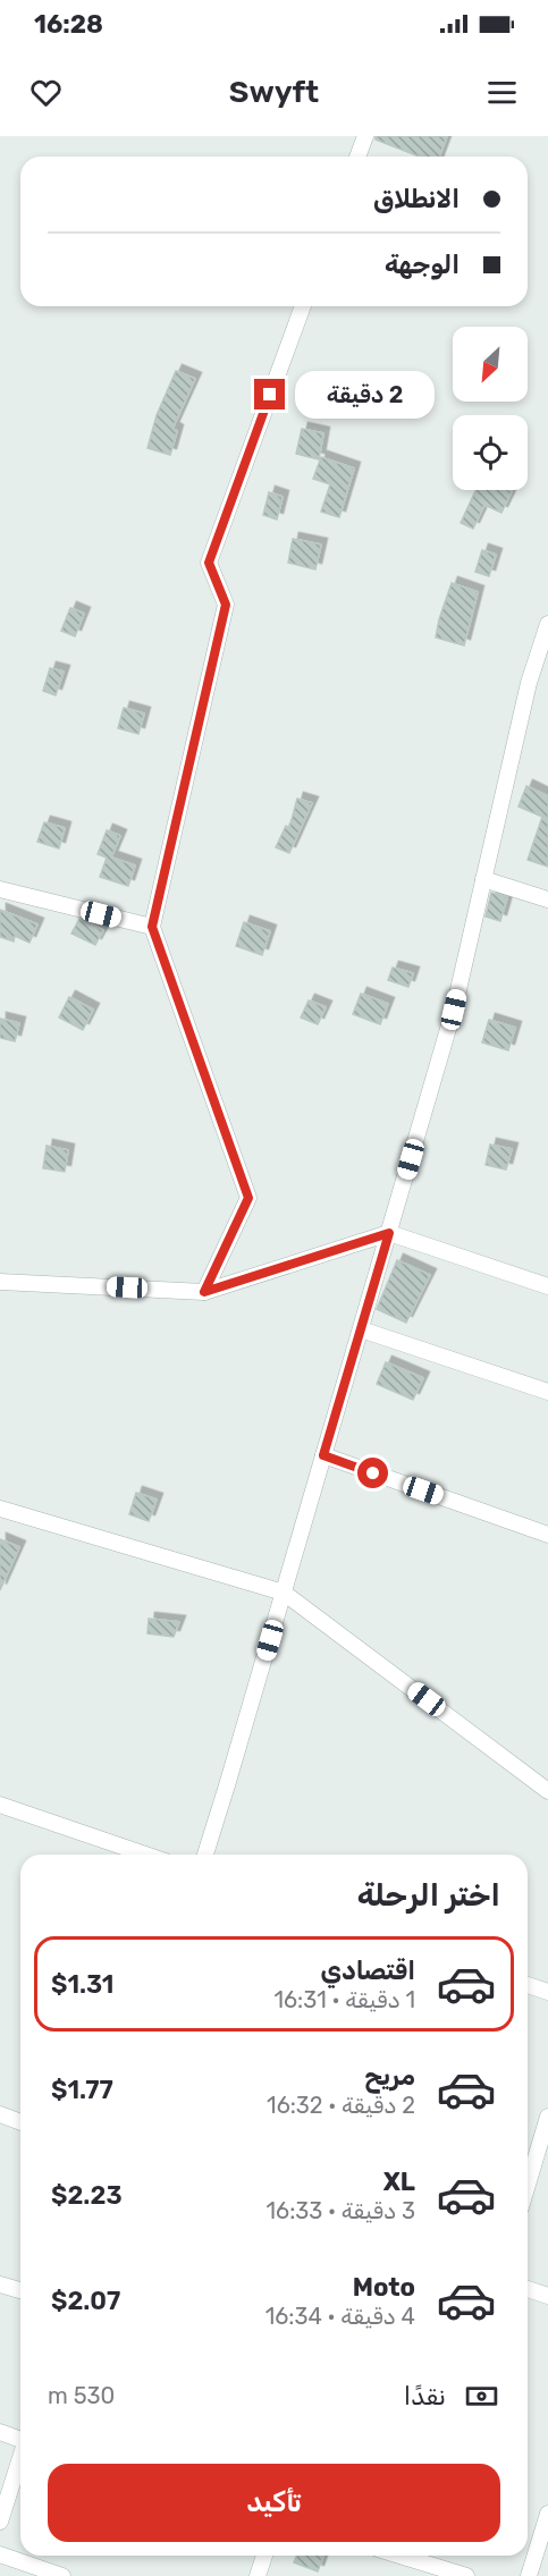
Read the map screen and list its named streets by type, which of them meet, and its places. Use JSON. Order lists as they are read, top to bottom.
{
  "north": "bottom left",
  "page": {
    "status": "16:28",
    "header": "Swyft",
    "banner": ["الانطلاق", "الوجهة"],
    "bubble": "2 دقيقة",
    "heading": "اختر الرحلة",
    "list": [
      {
        "name": "اقتصادي",
        "note": "1 دقيقة · 16:31",
        "value": "$1.31"
      },
      {
        "name": "مريح",
        "note": "2 دقيقة · 16:32",
        "value": "$1.77"
      },
      {
        "name": "XL",
        "note": "3 دقيقة · 16:33",
        "value": "$2.23"
      },
      {
        "name": "Moto",
        "note": "4 دقيقة · 16:34",
        "value": "$2.07"
      }
    ],
    "pay": ["نقدًا", "530 m"],
    "buttons": "تأكيد"
  }
}
